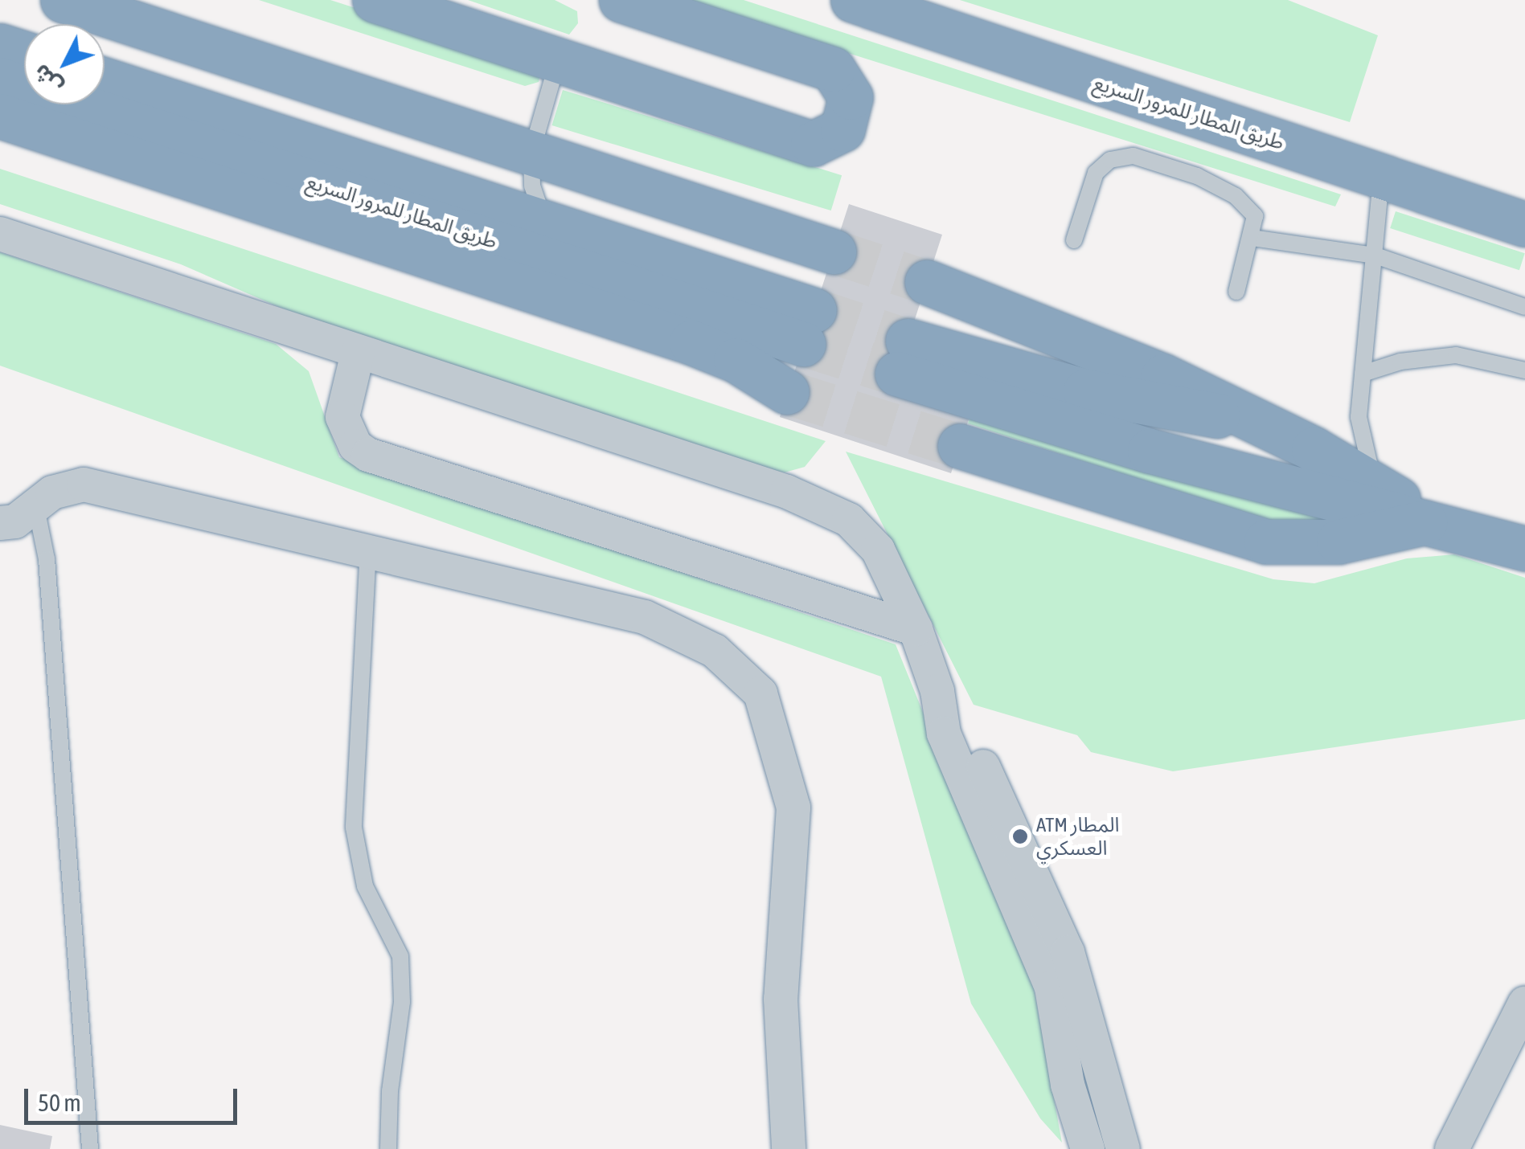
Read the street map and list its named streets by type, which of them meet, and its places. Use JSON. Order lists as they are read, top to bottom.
{
  "streets": {
    "highway": ["طريق المطار للمرور السريع"]
  },
  "places": ["ATM المطار العسكري"],
  "scale_bar": "50 m",
  "north": "bottom left"
}
